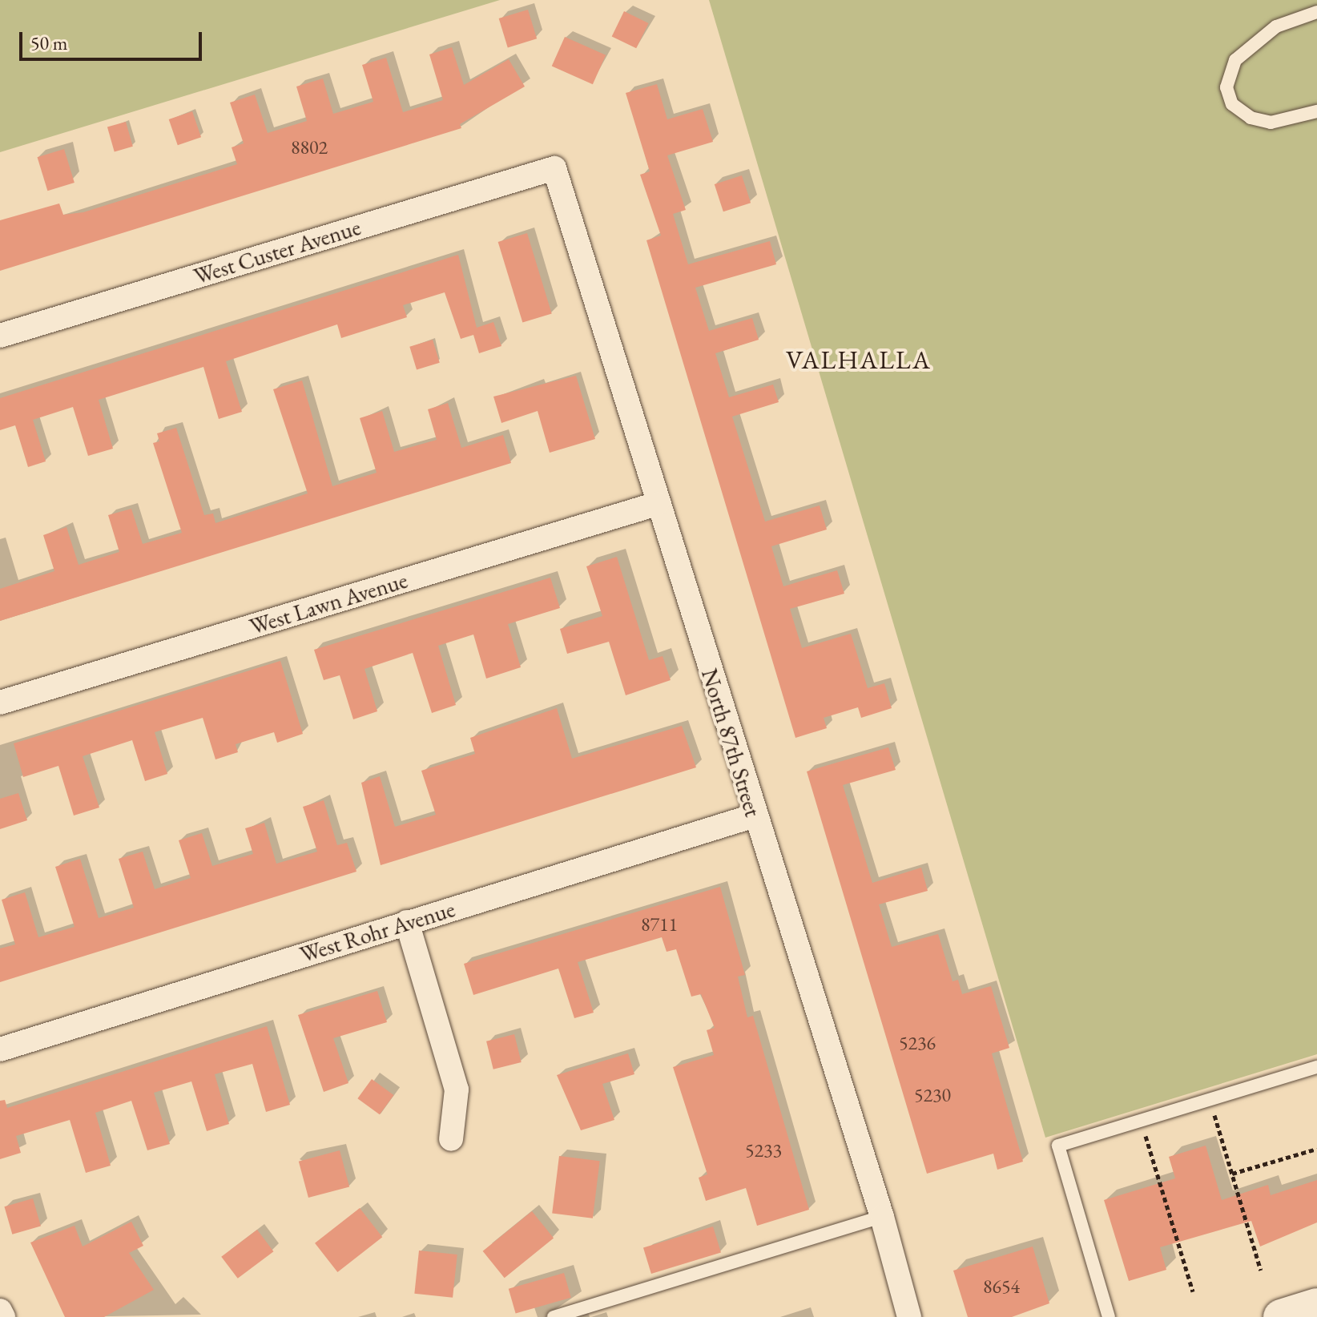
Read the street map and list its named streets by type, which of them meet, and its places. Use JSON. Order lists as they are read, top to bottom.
{
  "streets": {
    "street": [
      "West Custer Avenue",
      "West Lawn Avenue",
      "North 87th Street",
      "West Rohr Avenue"
    ]
  },
  "crossings": [
    ["West Custer Avenue", "North 87th Street"],
    ["West Lawn Avenue", "North 87th Street"],
    ["North 87th Street", "West Rohr Avenue"]
  ],
  "districts": ["VALHALLA"],
  "house_numbers": [
    "8802",
    "8711",
    "5236",
    "5230",
    "5233",
    "8654"
  ],
  "scale_bar": "50 m"
}
